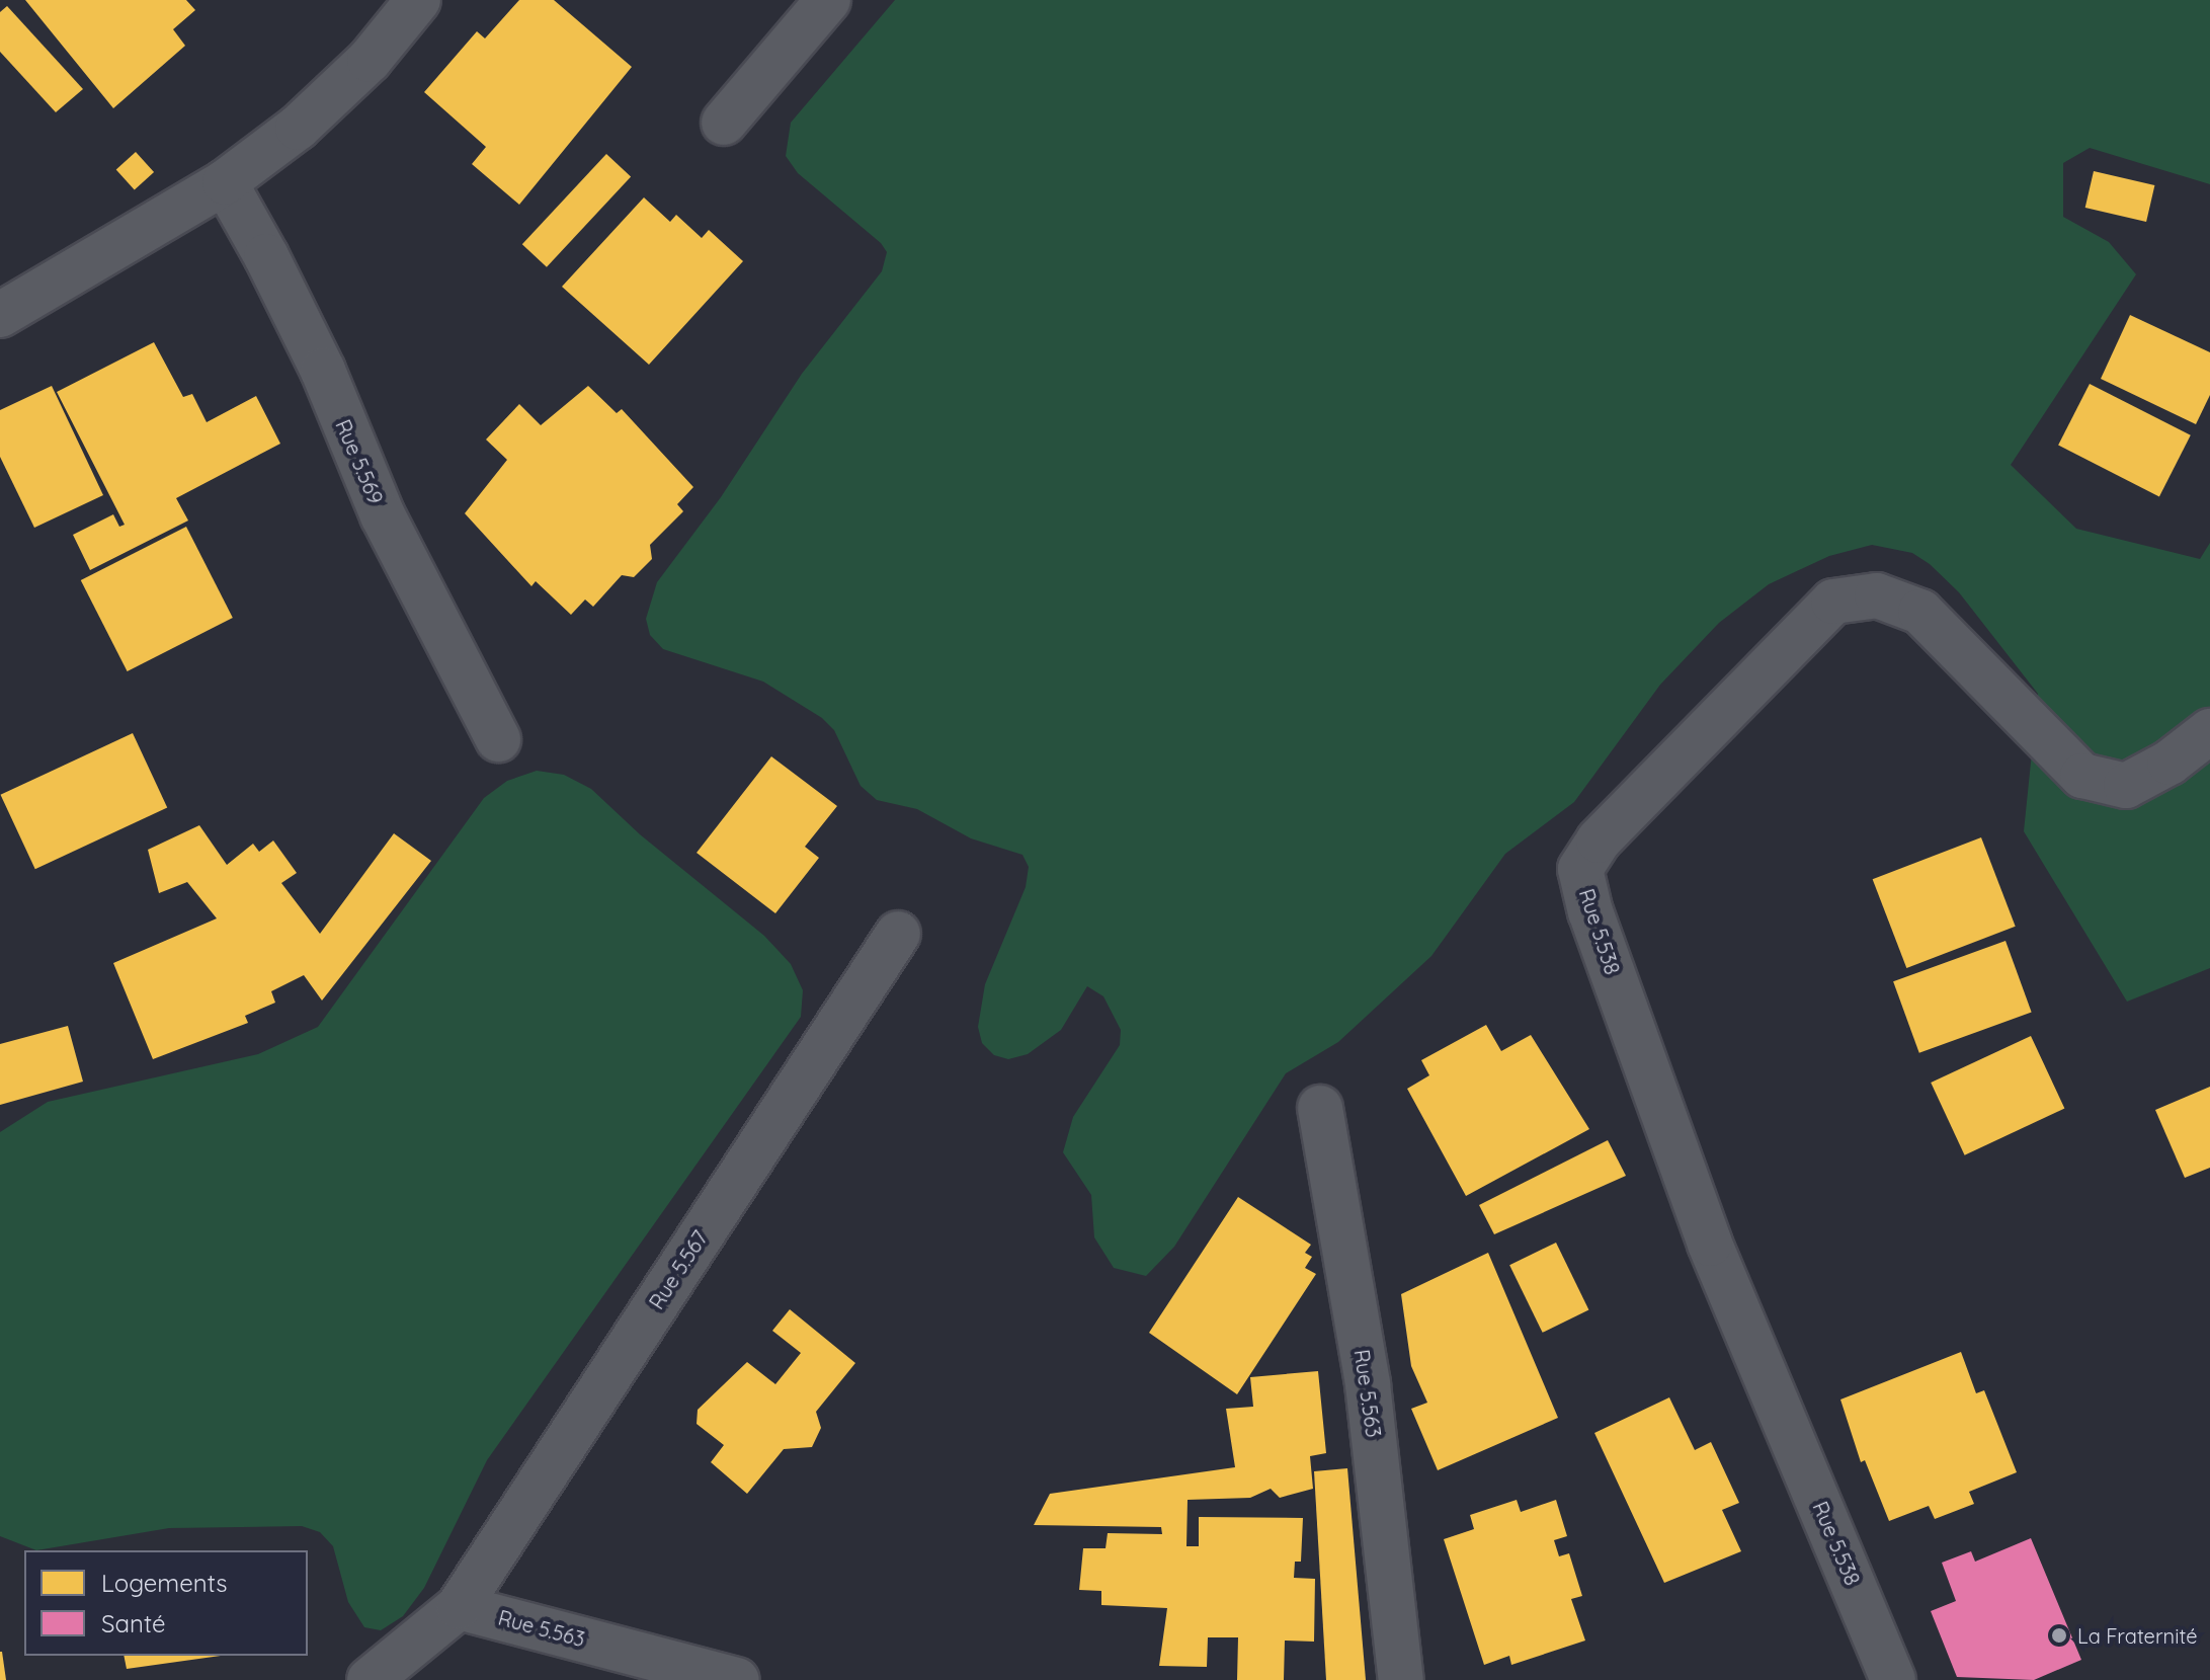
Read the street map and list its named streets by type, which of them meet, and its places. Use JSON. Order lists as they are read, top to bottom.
{
  "streets": {
    "street": [
      "Rue 5.569",
      "Rue 5.538",
      "Rue 5.567",
      "Rue 5.563"
    ]
  },
  "crossings": [
    ["Rue 5.567", "Rue 5.563"]
  ],
  "places": ["La Fraternité"],
  "legend": ["Logements", "Santé"]
}
